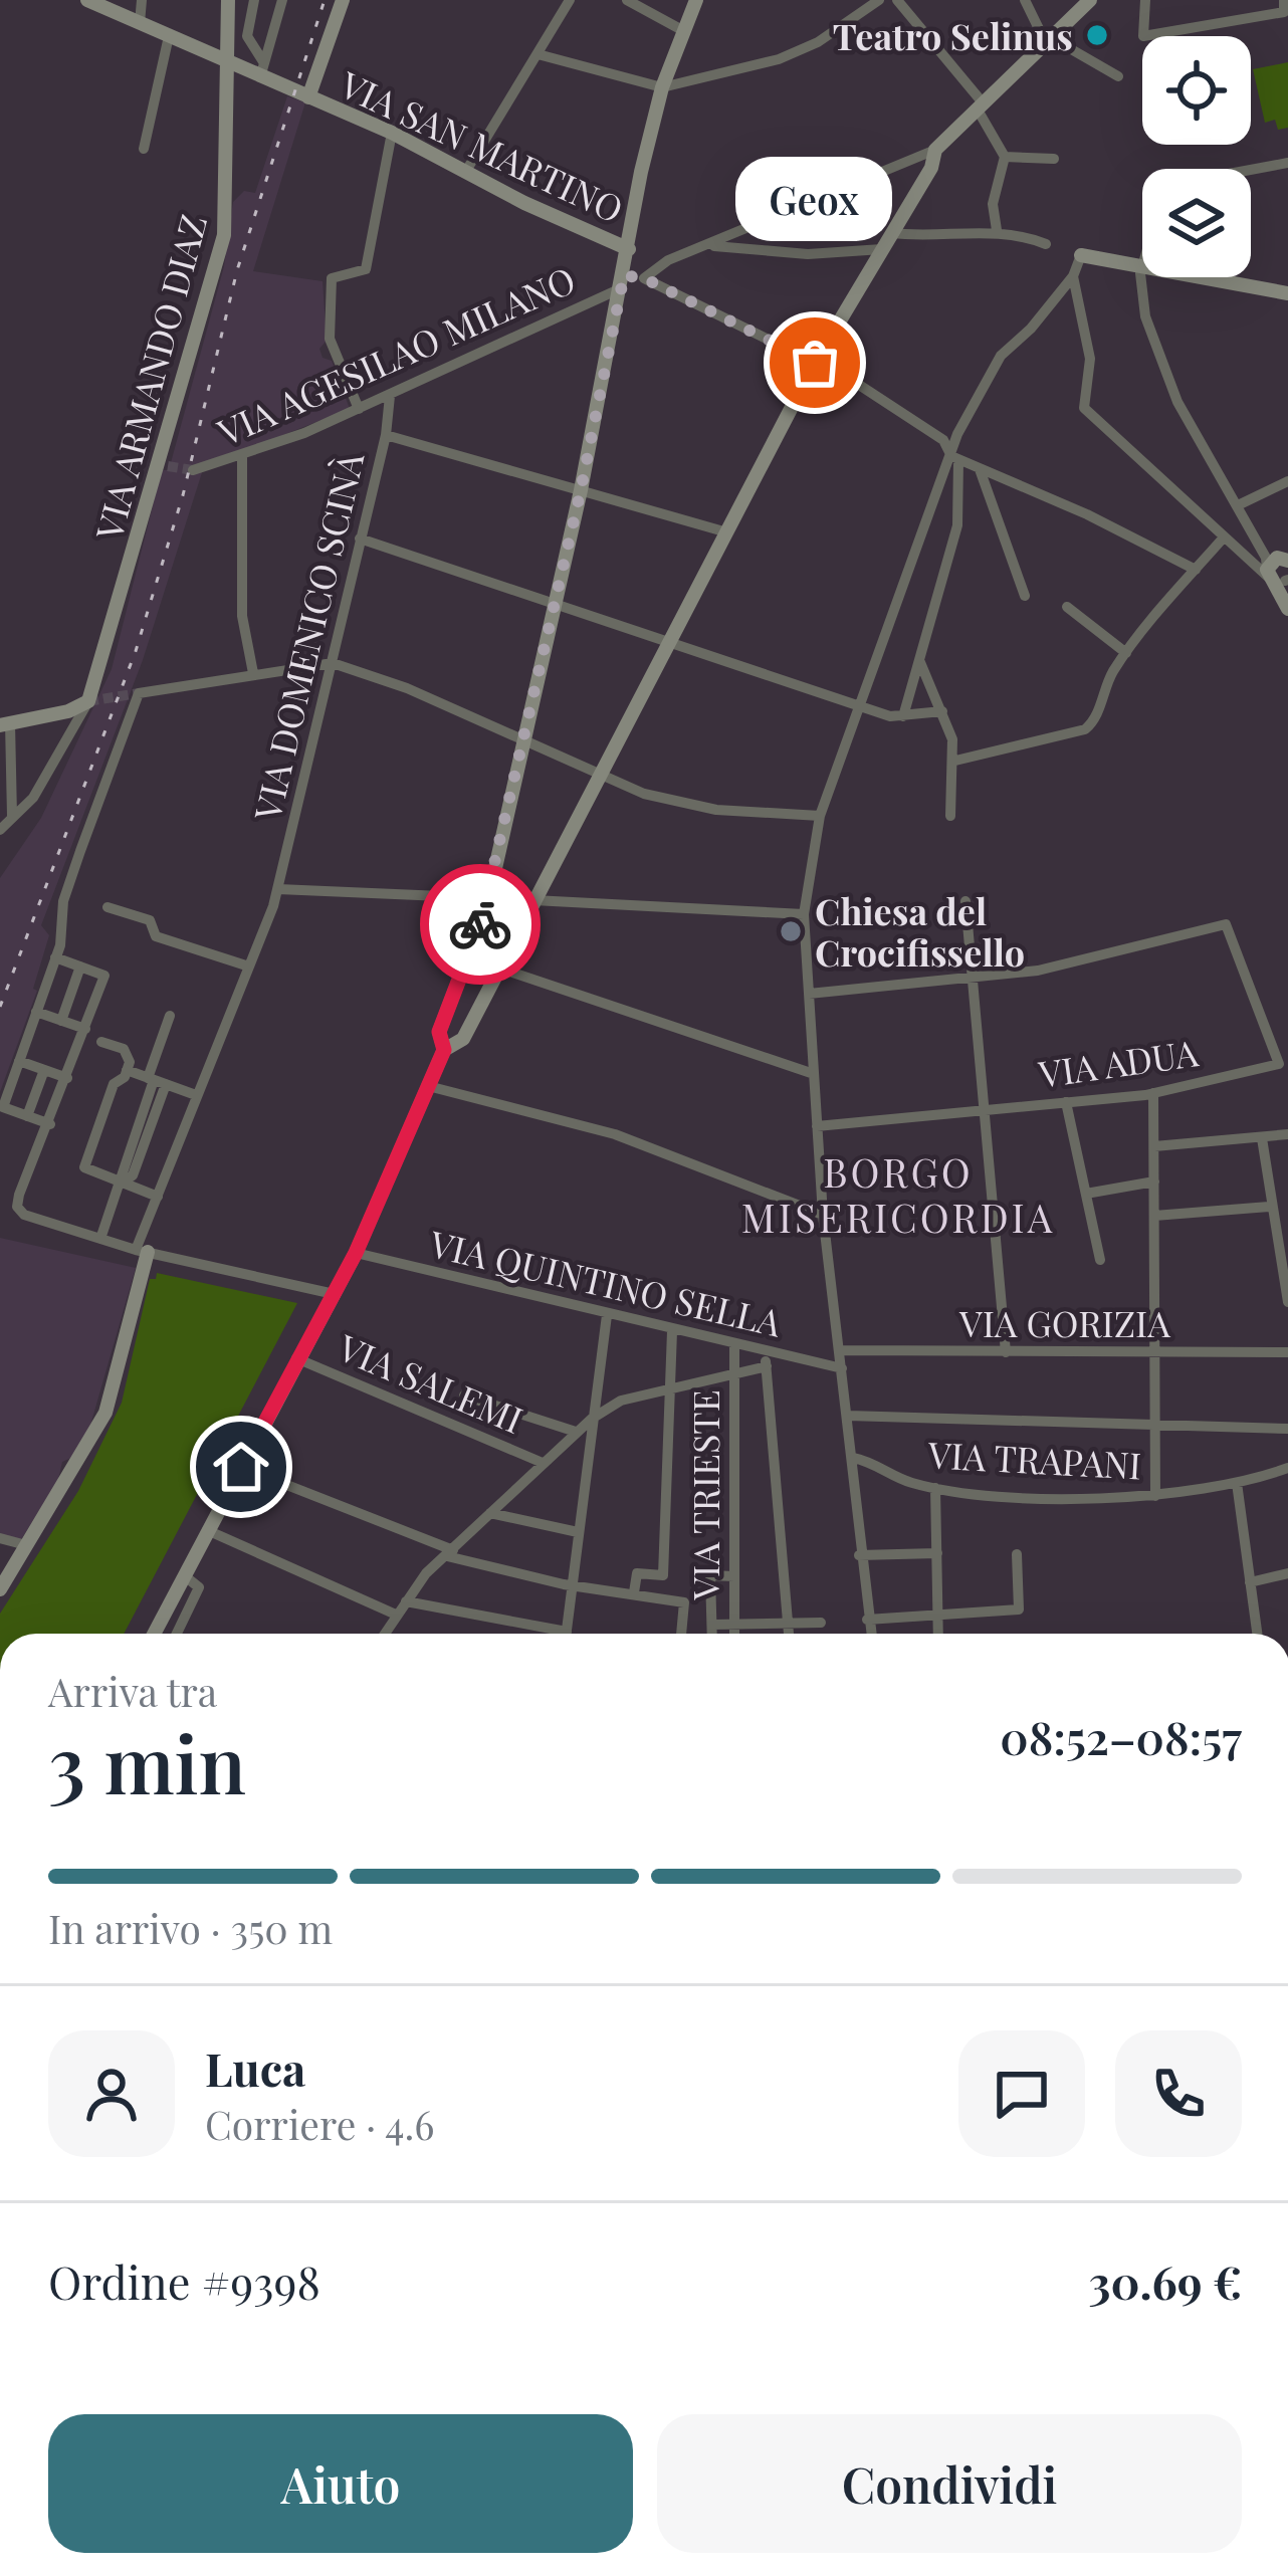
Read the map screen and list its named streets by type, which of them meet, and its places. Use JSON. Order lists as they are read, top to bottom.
{
  "streets": {
    "main road": ["VIA SAN MARTINO", "VIA ARMANDO DIAZ"],
    "street": [
      "VIA AGESILAO MILANO",
      "VIA DOMENICO SCINÀ",
      "VIA ADUA",
      "VIA QUINTINO SELLA",
      "VIA GORIZIA",
      "VIA SALEMI",
      "VIA TRAPANI",
      "VIA TRIESTE"
    ]
  },
  "crossings": [
    ["VIA SAN MARTINO", "VIA AGESILAO MILANO"],
    ["VIA SAN MARTINO", "VIA ARMANDO DIAZ"],
    ["VIA AGESILAO MILANO", "VIA DOMENICO SCINÀ"],
    ["VIA QUINTINO SELLA", "VIA TRIESTE"]
  ],
  "districts": ["BORGO MISERICORDIA"],
  "places": ["Teatro Selinus", "Geox", "Chiesa del Crocifissello"],
  "page": {
    "bubble": "Geox",
    "heading": ["3 min", "Arriva tra", "08:52–08:57"],
    "panel": [
      "Luca",
      "Corriere · 4.6",
      "Ordine #9398",
      "30.69 €"
    ],
    "bar": "In arrivo · 350 m",
    "buttons": ["Aiuto", "Condividi"]
  }
}
